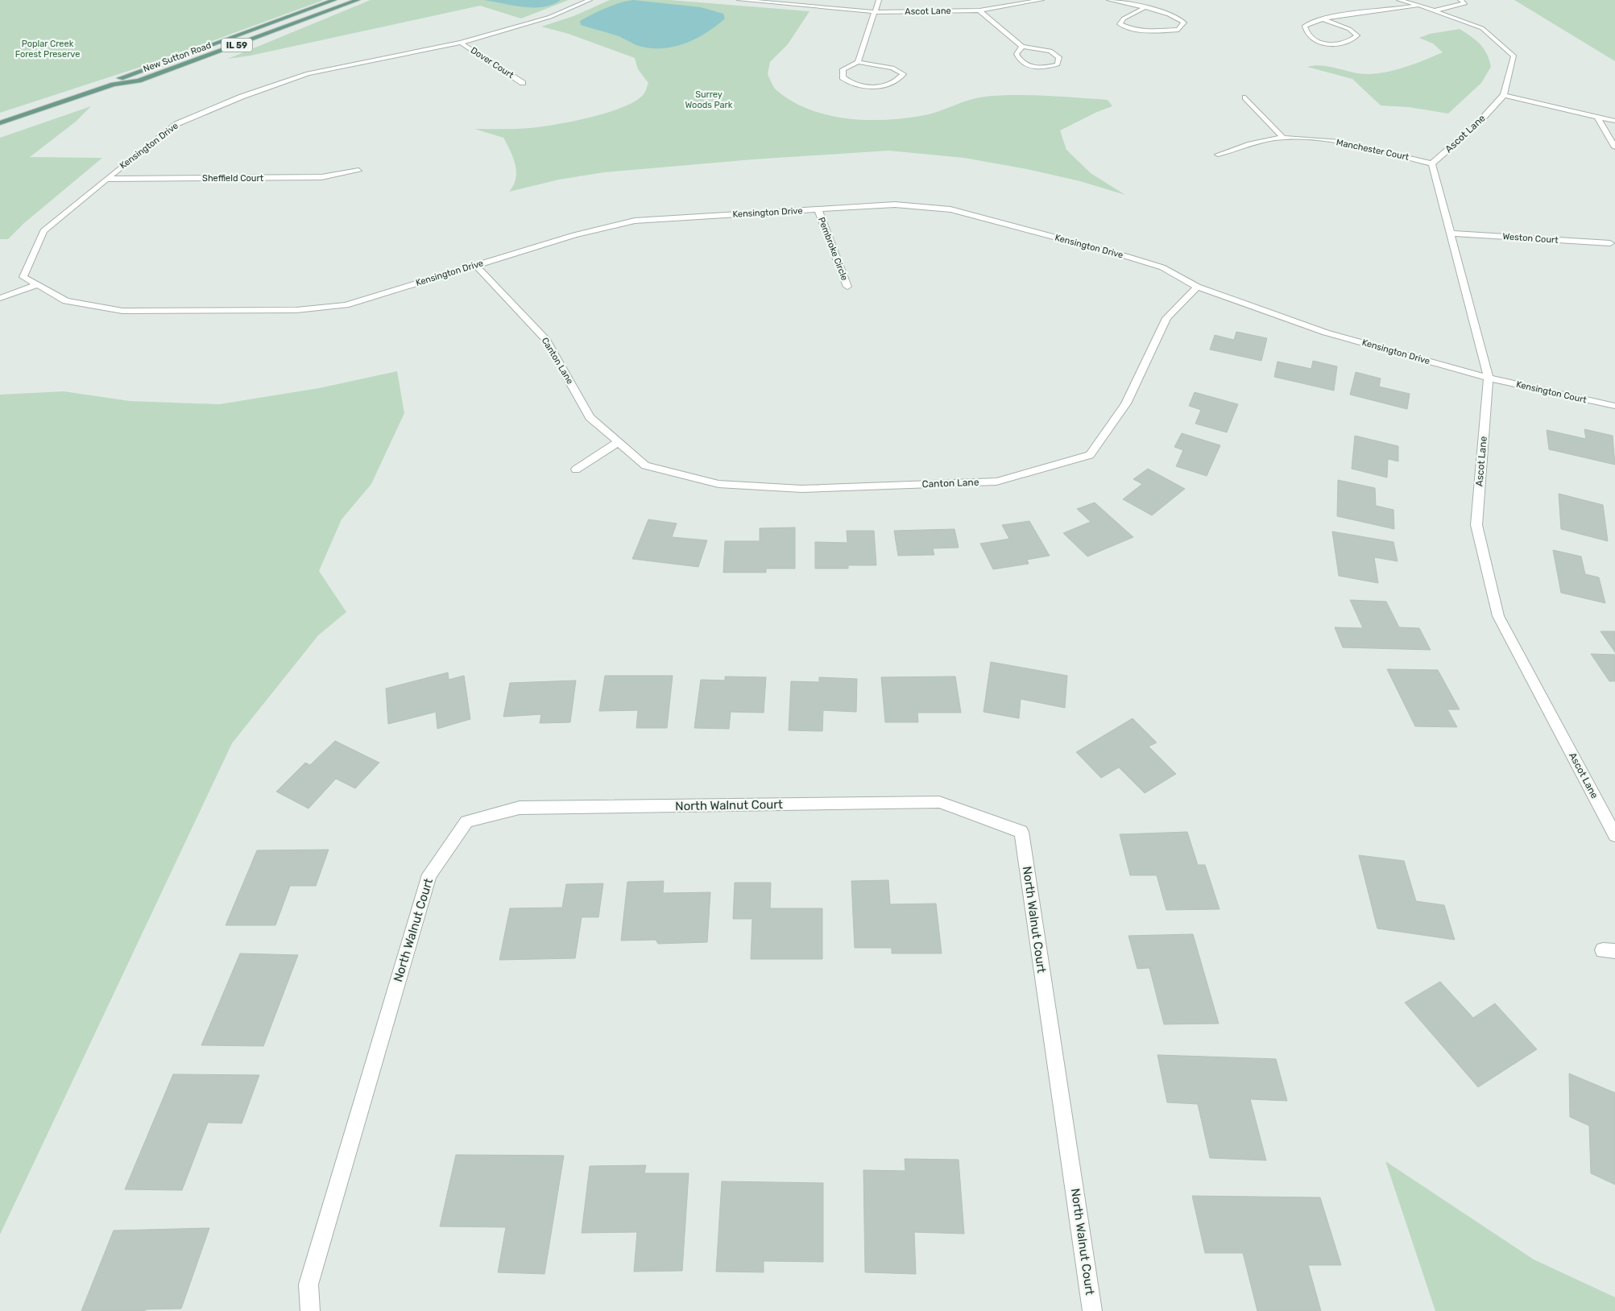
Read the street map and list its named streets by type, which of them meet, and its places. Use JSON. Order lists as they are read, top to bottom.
{
  "streets": {
    "main road": ["IL 59", "New Sutton Road"],
    "street": [
      "Ascot Lane",
      "Dover Court",
      "Kensington Drive",
      "Manchester Court",
      "Sheffield Court",
      "Weston Court",
      "Pembroke Circle",
      "Canton Lane",
      "Kensington Court",
      "North Walnut Court"
    ]
  },
  "crossings": [
    ["Ascot Lane", "Kensington Drive"],
    ["Ascot Lane", "Manchester Court"],
    ["Ascot Lane", "Weston Court"],
    ["Ascot Lane", "Kensington Court"],
    ["Dover Court", "Kensington Drive"],
    ["Kensington Drive", "Sheffield Court"],
    ["Kensington Drive", "Pembroke Circle"],
    ["Kensington Drive", "Canton Lane"],
    ["Kensington Drive", "Kensington Court"]
  ],
  "parks": ["Poplar Creek Forest Preserve", "Surrey Woods Park"]
}
